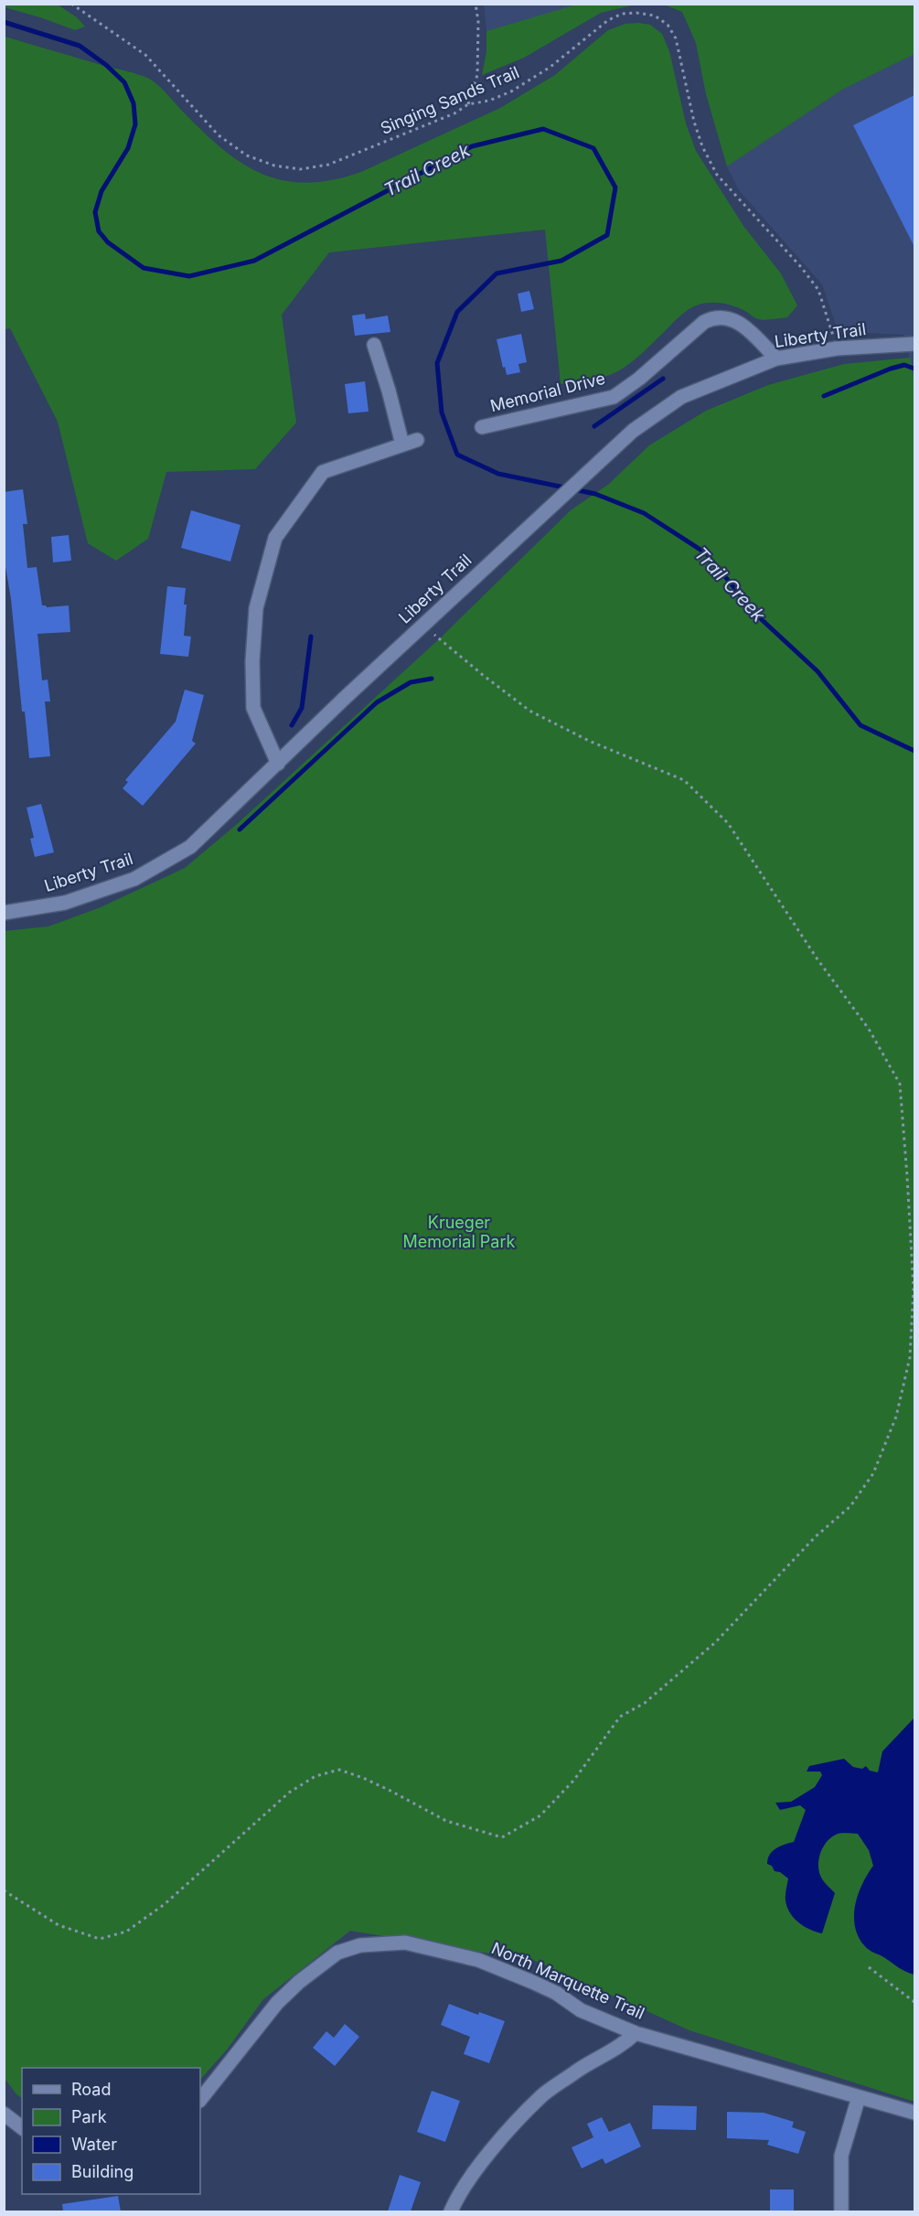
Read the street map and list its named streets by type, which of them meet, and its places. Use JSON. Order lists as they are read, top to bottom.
{
  "streets": {
    "street": ["Liberty Trail", "Memorial Drive", "North Marquette Trail"],
    "path": ["Singing Sands Trail"]
  },
  "crossings": [
    ["Singing Sands Trail", "Liberty Trail"],
    ["Liberty Trail", "Memorial Drive"]
  ],
  "water": ["Trail Creek"],
  "parks": ["Krueger Memorial Park"],
  "legend": [
    "Road",
    "Park",
    "Water",
    "Building"
  ]
}
